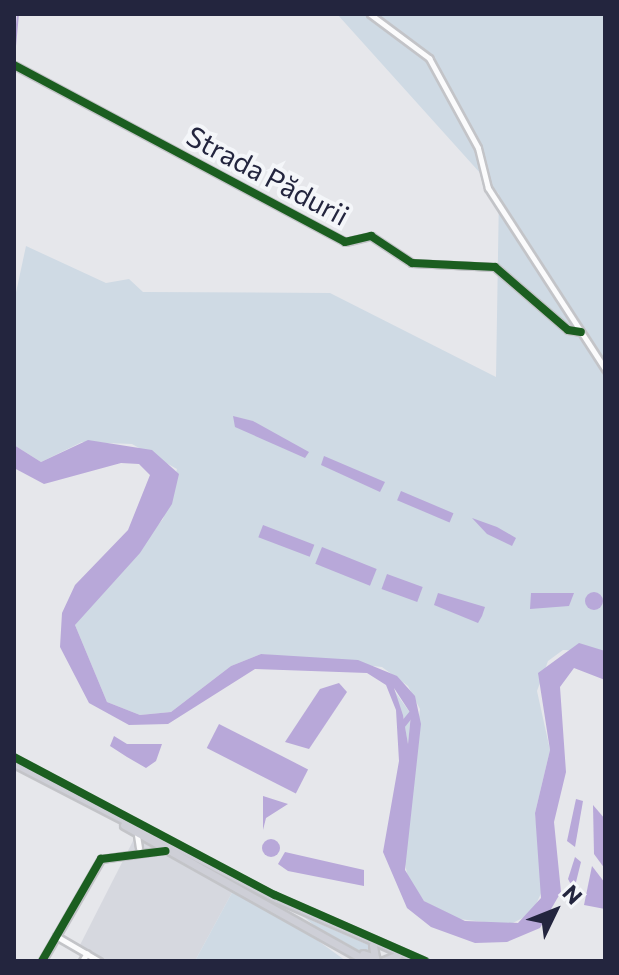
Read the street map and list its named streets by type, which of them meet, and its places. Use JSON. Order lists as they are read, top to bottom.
{
  "streets": {
    "street": ["Strada Pădurii"]
  },
  "north": "top right"
}
